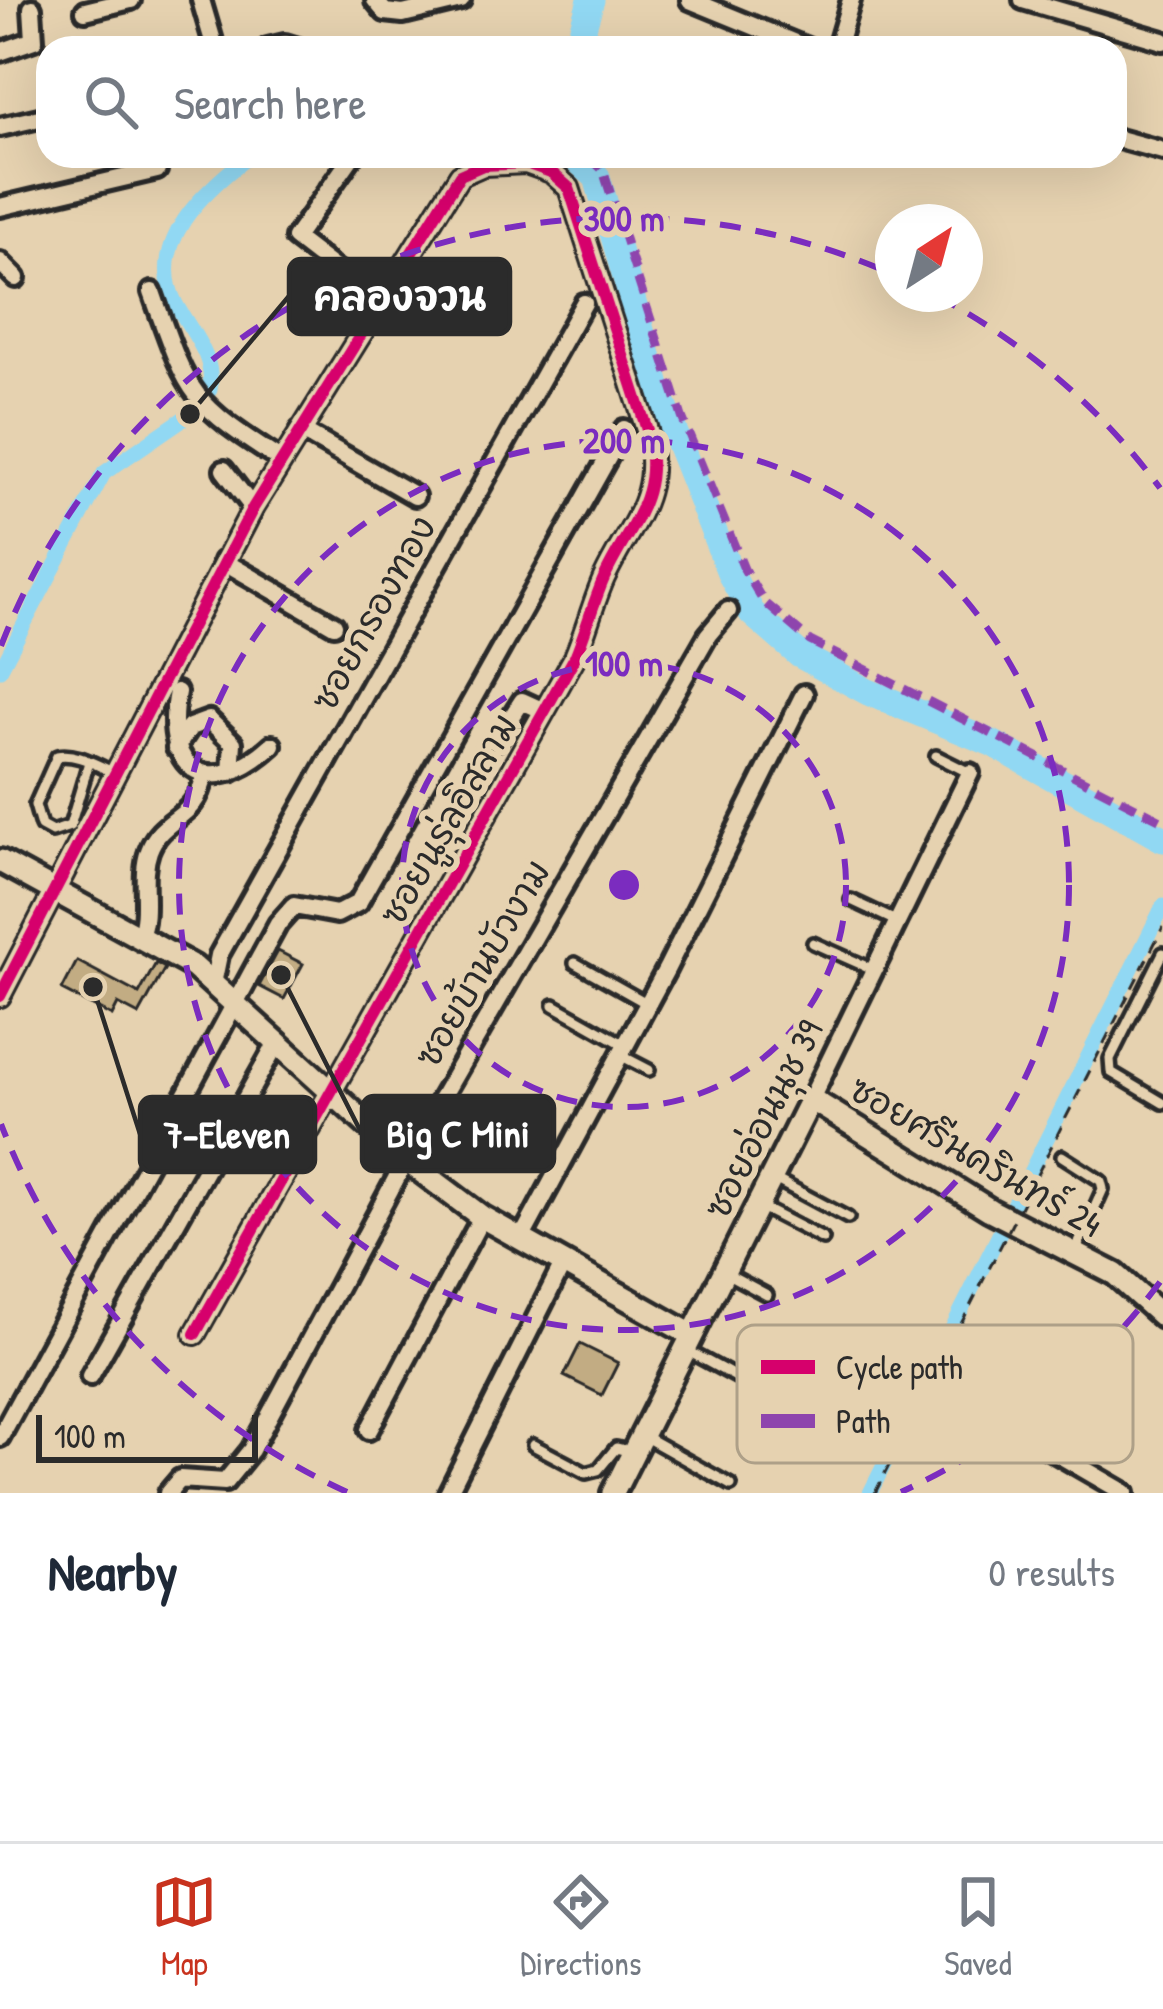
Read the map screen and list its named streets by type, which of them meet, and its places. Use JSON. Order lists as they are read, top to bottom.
{
  "streets": {
    "street": [
      "ซอยกรองทอง",
      "ซอยนูรุ่ลอิสลาม",
      "ซอยบ้านบัวงาม",
      "ซอยอ่อนนุช 39",
      "ซอยศรีนครินทร์ 24"
    ]
  },
  "crossings": [
    ["ซอยอ่อนนุช 39", "ซอยศรีนครินทร์ 24"]
  ],
  "places": ["คลองจวน", "Big C Mini", "7-Eleven"],
  "legend": ["Cycle path", "Path"],
  "scale_bar": "100 m",
  "north": "top right",
  "page": {
    "search": "Search here",
    "scale": "100 m",
    "heading": ["Nearby", "0 results"],
    "nav": ["Map", "Directions", "Saved"]
  },
  "rings": ["300 m", "200 m", "100 m"]
}
